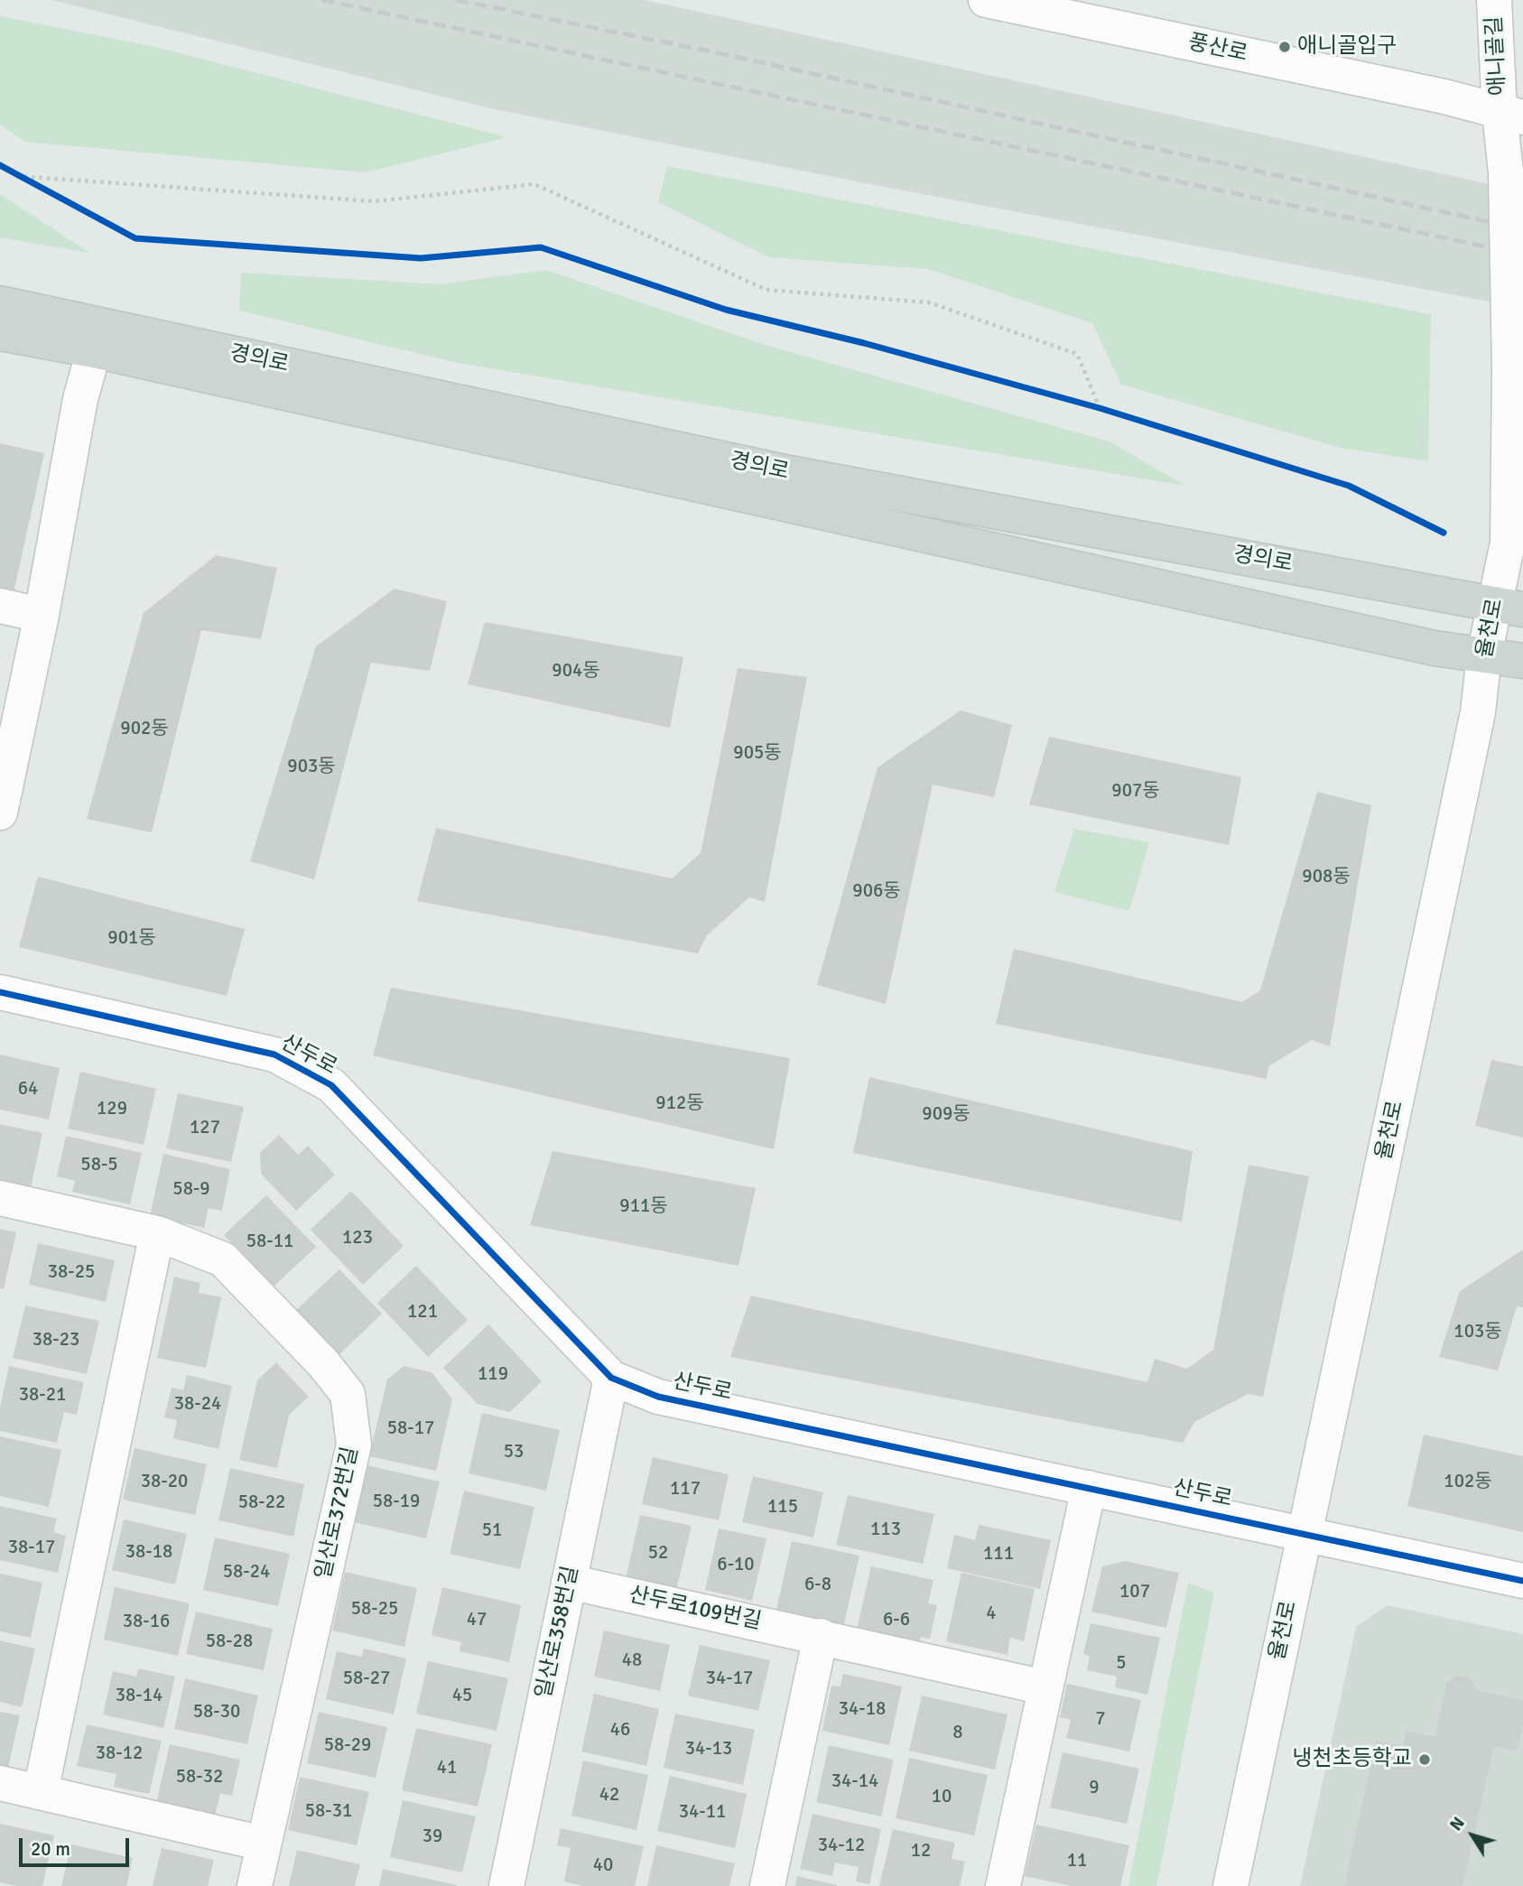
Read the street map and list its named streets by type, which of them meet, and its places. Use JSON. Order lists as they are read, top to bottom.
{
  "streets": {
    "main road": ["경의로"],
    "street": [
      "풍산로",
      "애니골길",
      "율천로",
      "산두로",
      "일산로372번길",
      "산두로109번길",
      "일산로358번길"
    ]
  },
  "crossings": [
    ["풍산로", "애니골길"],
    ["풍산로", "율천로"],
    ["애니골길", "율천로"],
    ["경의로", "율천로"],
    ["율천로", "산두로"],
    ["산두로", "일산로358번길"],
    ["산두로109번길", "일산로358번길"]
  ],
  "places": ["애니골입구", "냉천초등학교"],
  "house_numbers": [
    "904동",
    "902동",
    "905동",
    "903동",
    "907동",
    "908동",
    "906동",
    "901동",
    "64",
    "912동",
    "129",
    "909동",
    "127",
    "58-5",
    "58-9",
    "911동",
    "123",
    "58-11",
    "38-25",
    "121",
    "103동",
    "38-23",
    "119",
    "38-21",
    "38-24",
    "58-17",
    "53",
    "38-20",
    "102동",
    "117",
    "58-19",
    "58-22",
    "115",
    "113",
    "51",
    "38-17",
    "38-18",
    "52",
    "111",
    "6-10",
    "58-24",
    "6-8",
    "107",
    "58-25",
    "4",
    "47",
    "6-6",
    "38-16",
    "58-28",
    "48",
    "5",
    "58-27",
    "34-17",
    "38-14",
    "45",
    "34-18",
    "58-30",
    "7",
    "46",
    "8",
    "58-29",
    "34-13",
    "38-12",
    "41",
    "58-32",
    "34-14",
    "9",
    "42",
    "10",
    "58-31",
    "34-11",
    "39",
    "34-12",
    "12",
    "11",
    "40"
  ],
  "scale_bar": "20 m",
  "north": "top left"
}
